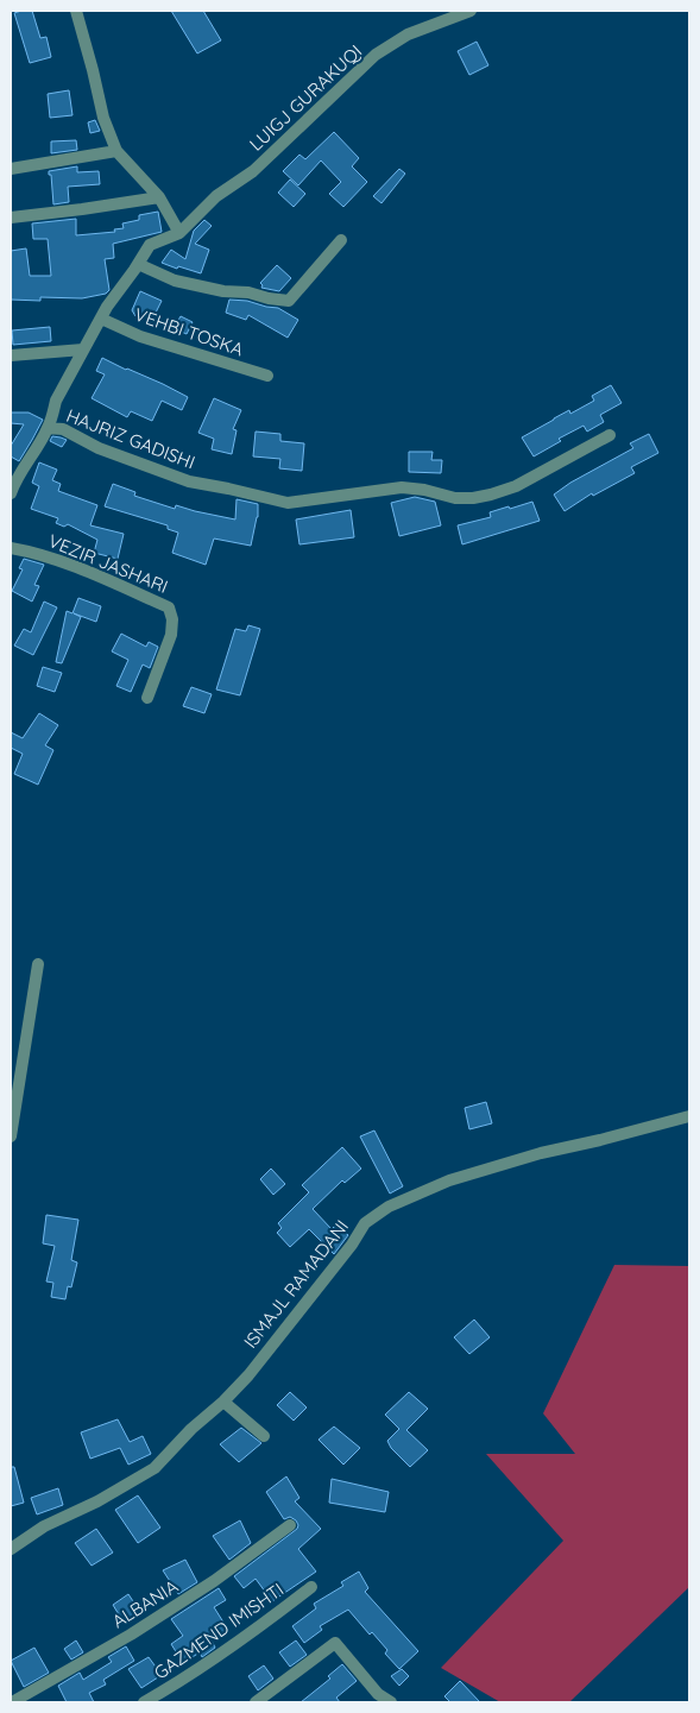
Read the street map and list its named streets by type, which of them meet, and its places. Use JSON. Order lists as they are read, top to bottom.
{
  "streets": {
    "street": [
      "LUIGJ GURAKUQI",
      "VEHBI TOSKA",
      "HAJRIZ GADISHI",
      "VEZIR JASHARI",
      "ISMAJL RAMADANI",
      "ALBANIA",
      "GAZMEND IMISHTI"
    ]
  }
}
